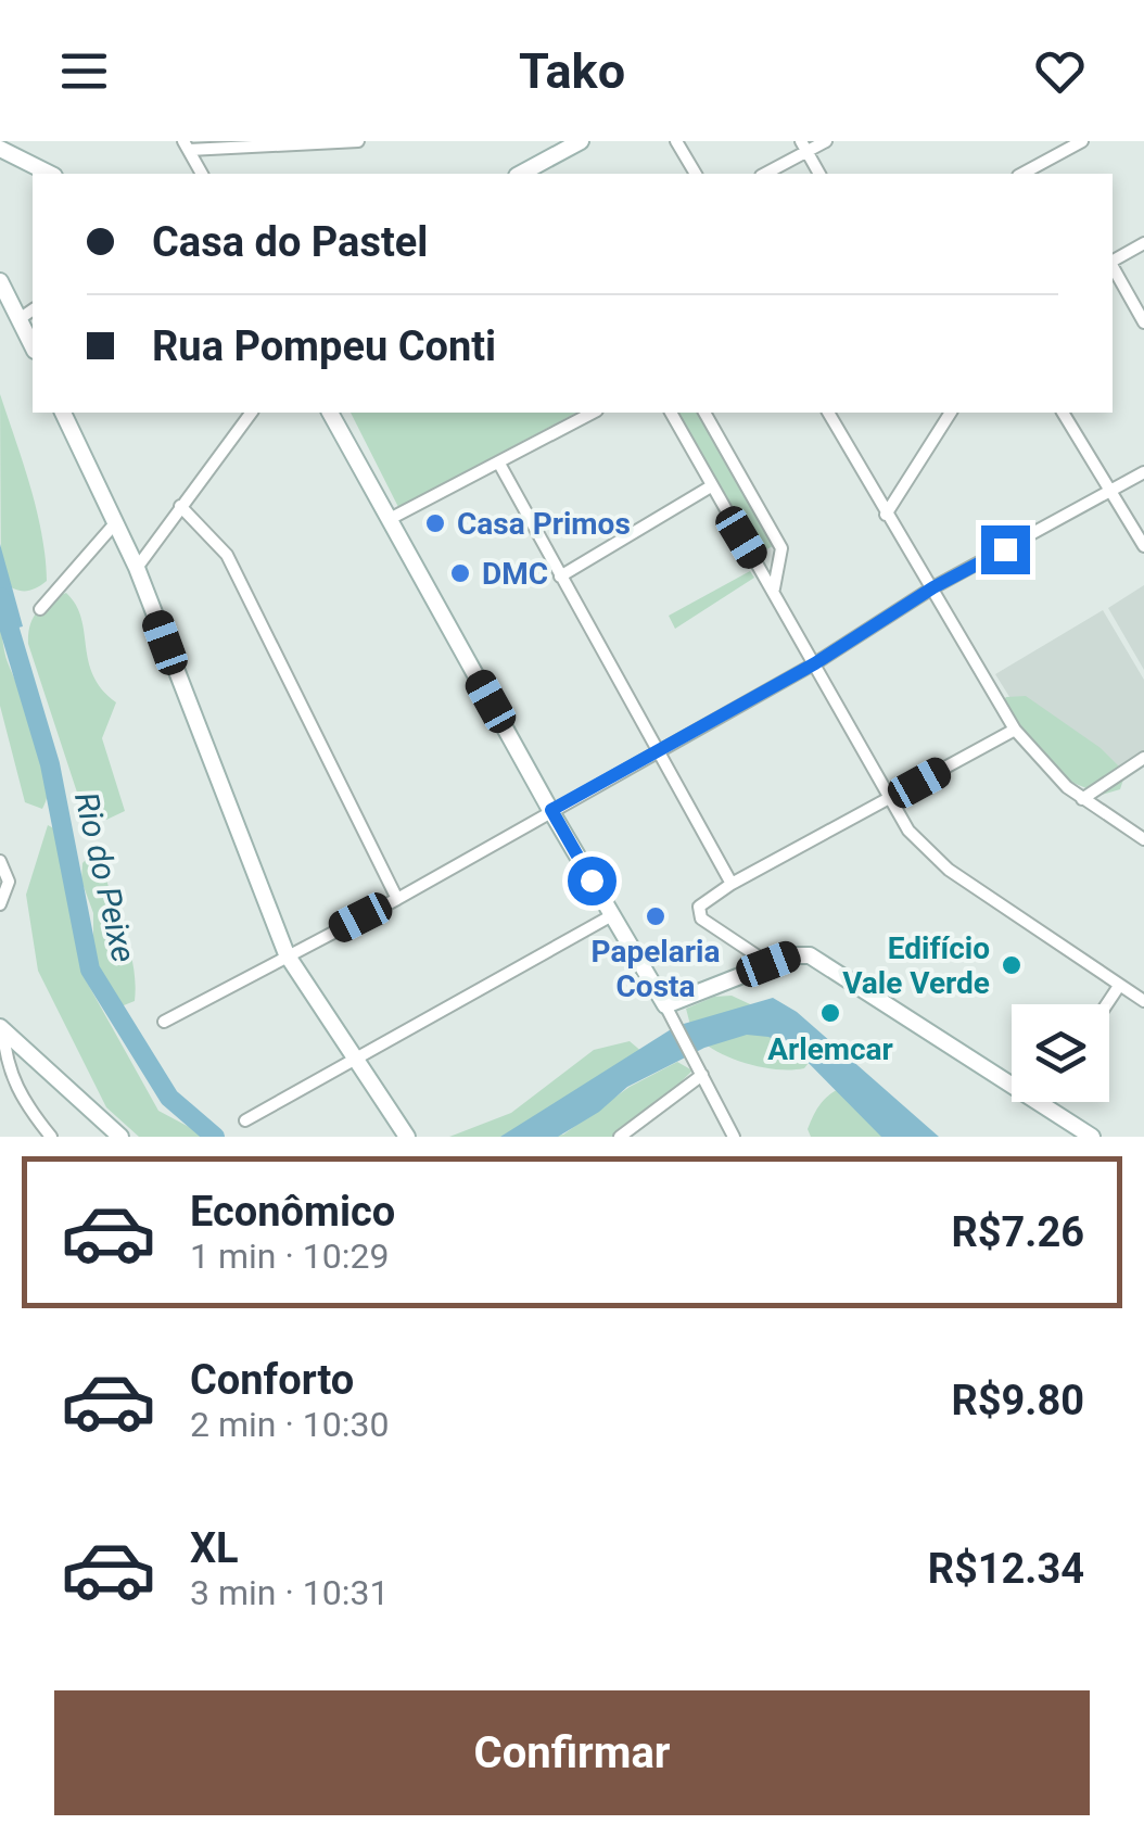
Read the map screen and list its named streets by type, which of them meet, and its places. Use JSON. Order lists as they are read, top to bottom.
{
  "water": ["Rio do Peixe"],
  "places": [
    "Casa Primos",
    "DMC",
    "Papelaria Costa",
    "Edifício Vale Verde",
    "Arlemcar"
  ],
  "page": {
    "header": "Tako",
    "banner": ["Casa do Pastel", "Rua Pompeu Conti"],
    "list": [
      {
        "name": "Econômico",
        "note": "1 min · 10:29",
        "value": "R$7.26"
      },
      {
        "name": "Conforto",
        "note": "2 min · 10:30",
        "value": "R$9.80"
      },
      {
        "name": "XL",
        "note": "3 min · 10:31",
        "value": "R$12.34"
      }
    ],
    "buttons": "Confirmar"
  }
}
